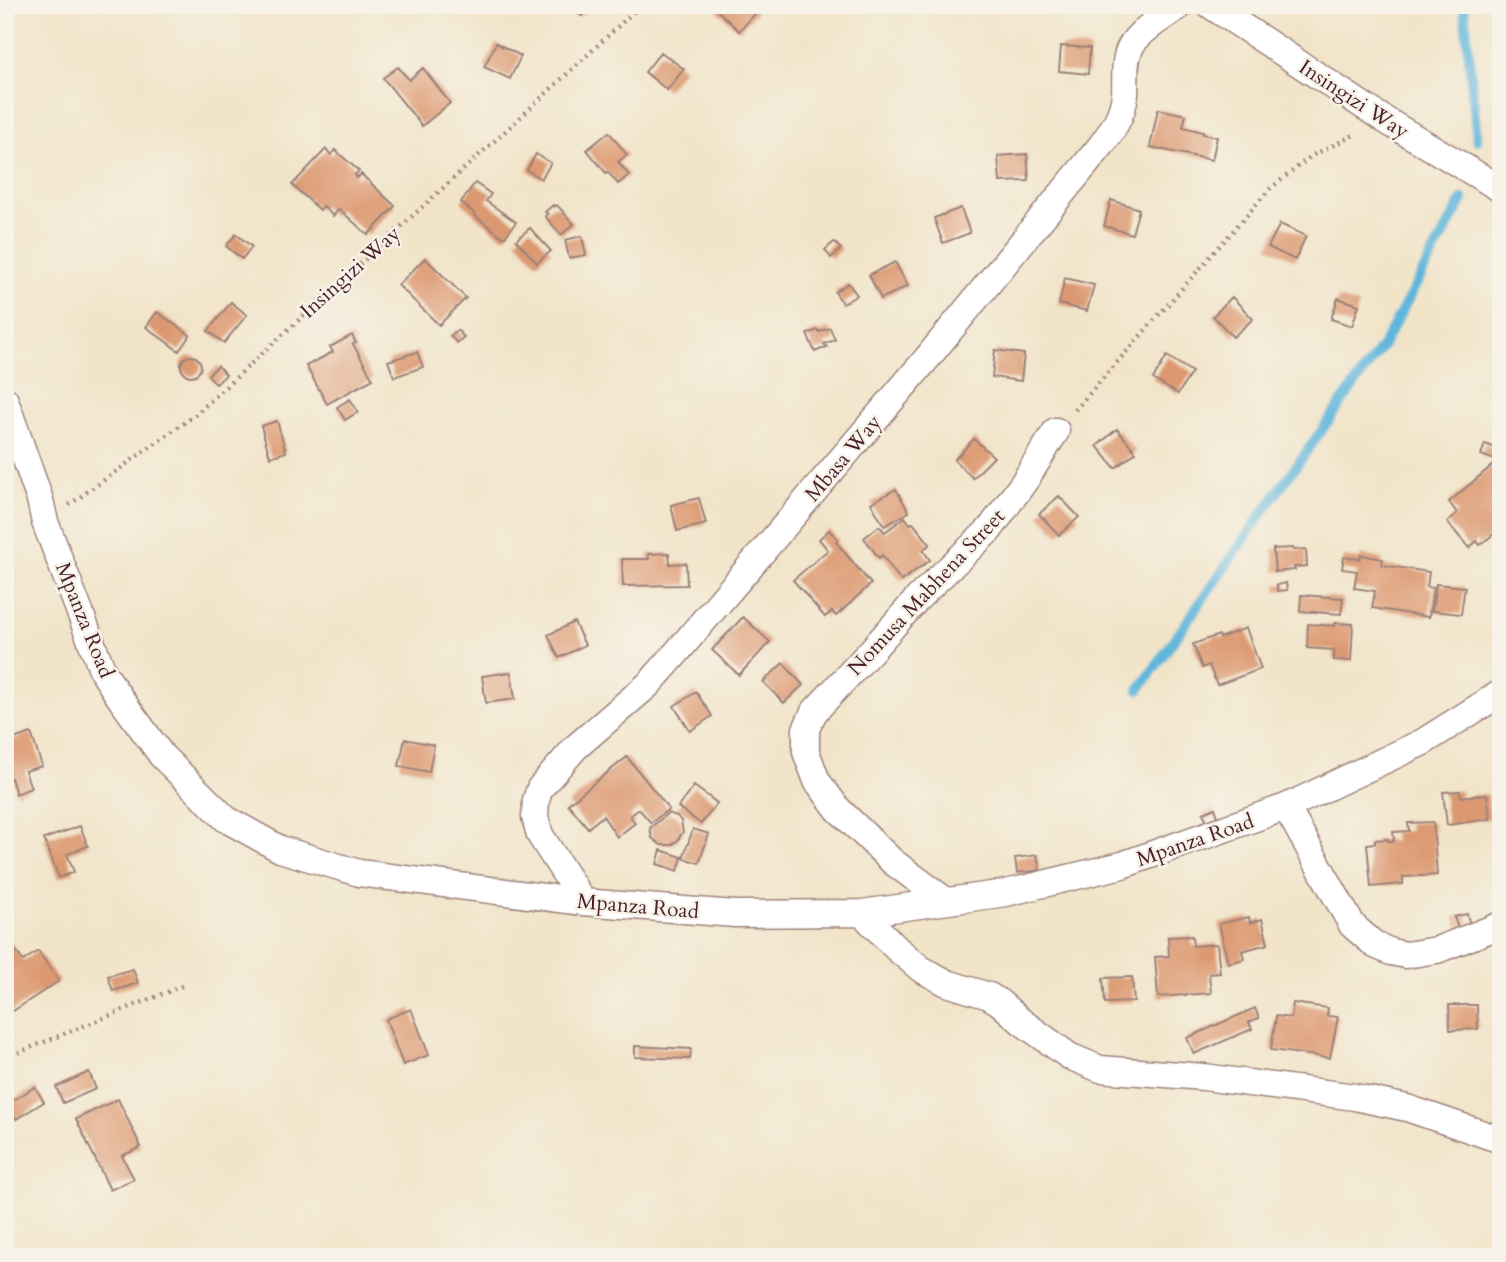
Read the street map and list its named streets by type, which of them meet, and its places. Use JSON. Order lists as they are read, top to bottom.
{
  "streets": {
    "street": [
      "Insingizi Way",
      "Mbasa Way",
      "Nomusa Mabhena Street",
      "Mpanza Road"
    ]
  },
  "crossings": [
    ["Insingizi Way", "Mpanza Road"],
    ["Mbasa Way", "Mpanza Road"],
    ["Nomusa Mabhena Street", "Mpanza Road"]
  ]
}
